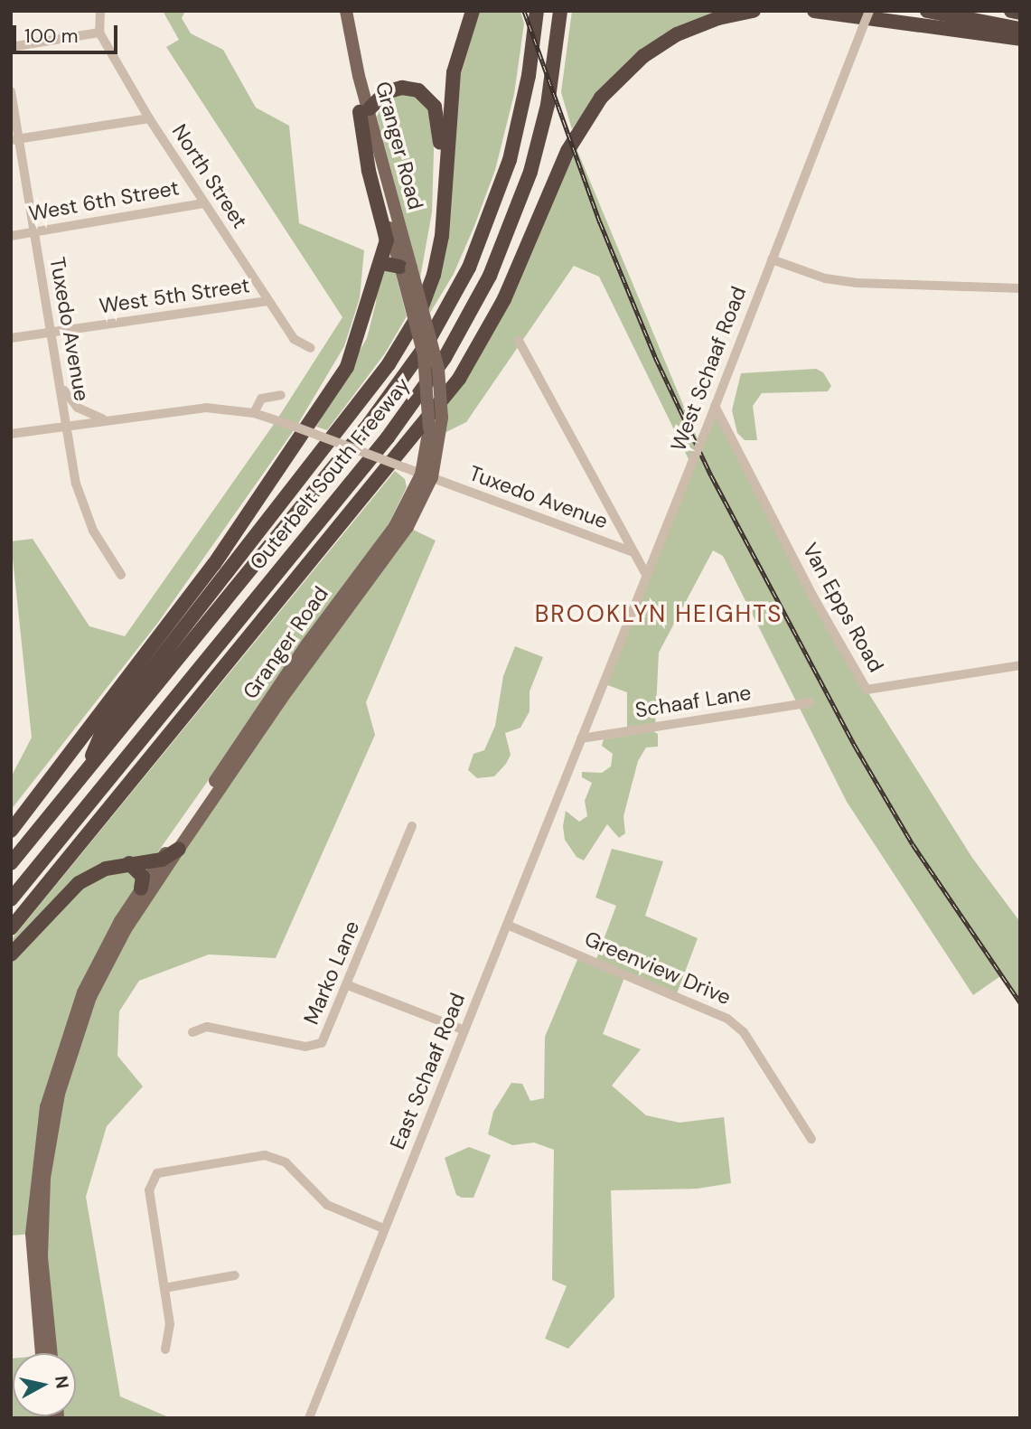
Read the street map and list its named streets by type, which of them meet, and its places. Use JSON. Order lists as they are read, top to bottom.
{
  "streets": {
    "highway": ["Outerbelt South Freeway"],
    "main road": ["Granger Road"],
    "street": [
      "North Street",
      "West 6th Street",
      "West 5th Street",
      "Tuxedo Avenue",
      "West Schaaf Road",
      "Van Epps Road",
      "Schaaf Lane",
      "Greenview Drive",
      "Marko Lane",
      "East Schaaf Road"
    ]
  },
  "crossings": [
    ["Granger Road", "Tuxedo Avenue"],
    ["North Street", "West 6th Street"],
    ["North Street", "West 5th Street"],
    ["West 6th Street", "Tuxedo Avenue"],
    ["West 5th Street", "Tuxedo Avenue"],
    ["West Schaaf Road", "Van Epps Road"],
    ["West Schaaf Road", "Schaaf Lane"],
    ["West Schaaf Road", "East Schaaf Road"],
    ["Schaaf Lane", "East Schaaf Road"],
    ["Greenview Drive", "East Schaaf Road"]
  ],
  "districts": ["BROOKLYN HEIGHTS"],
  "scale_bar": "100 m",
  "north": "right"
}
